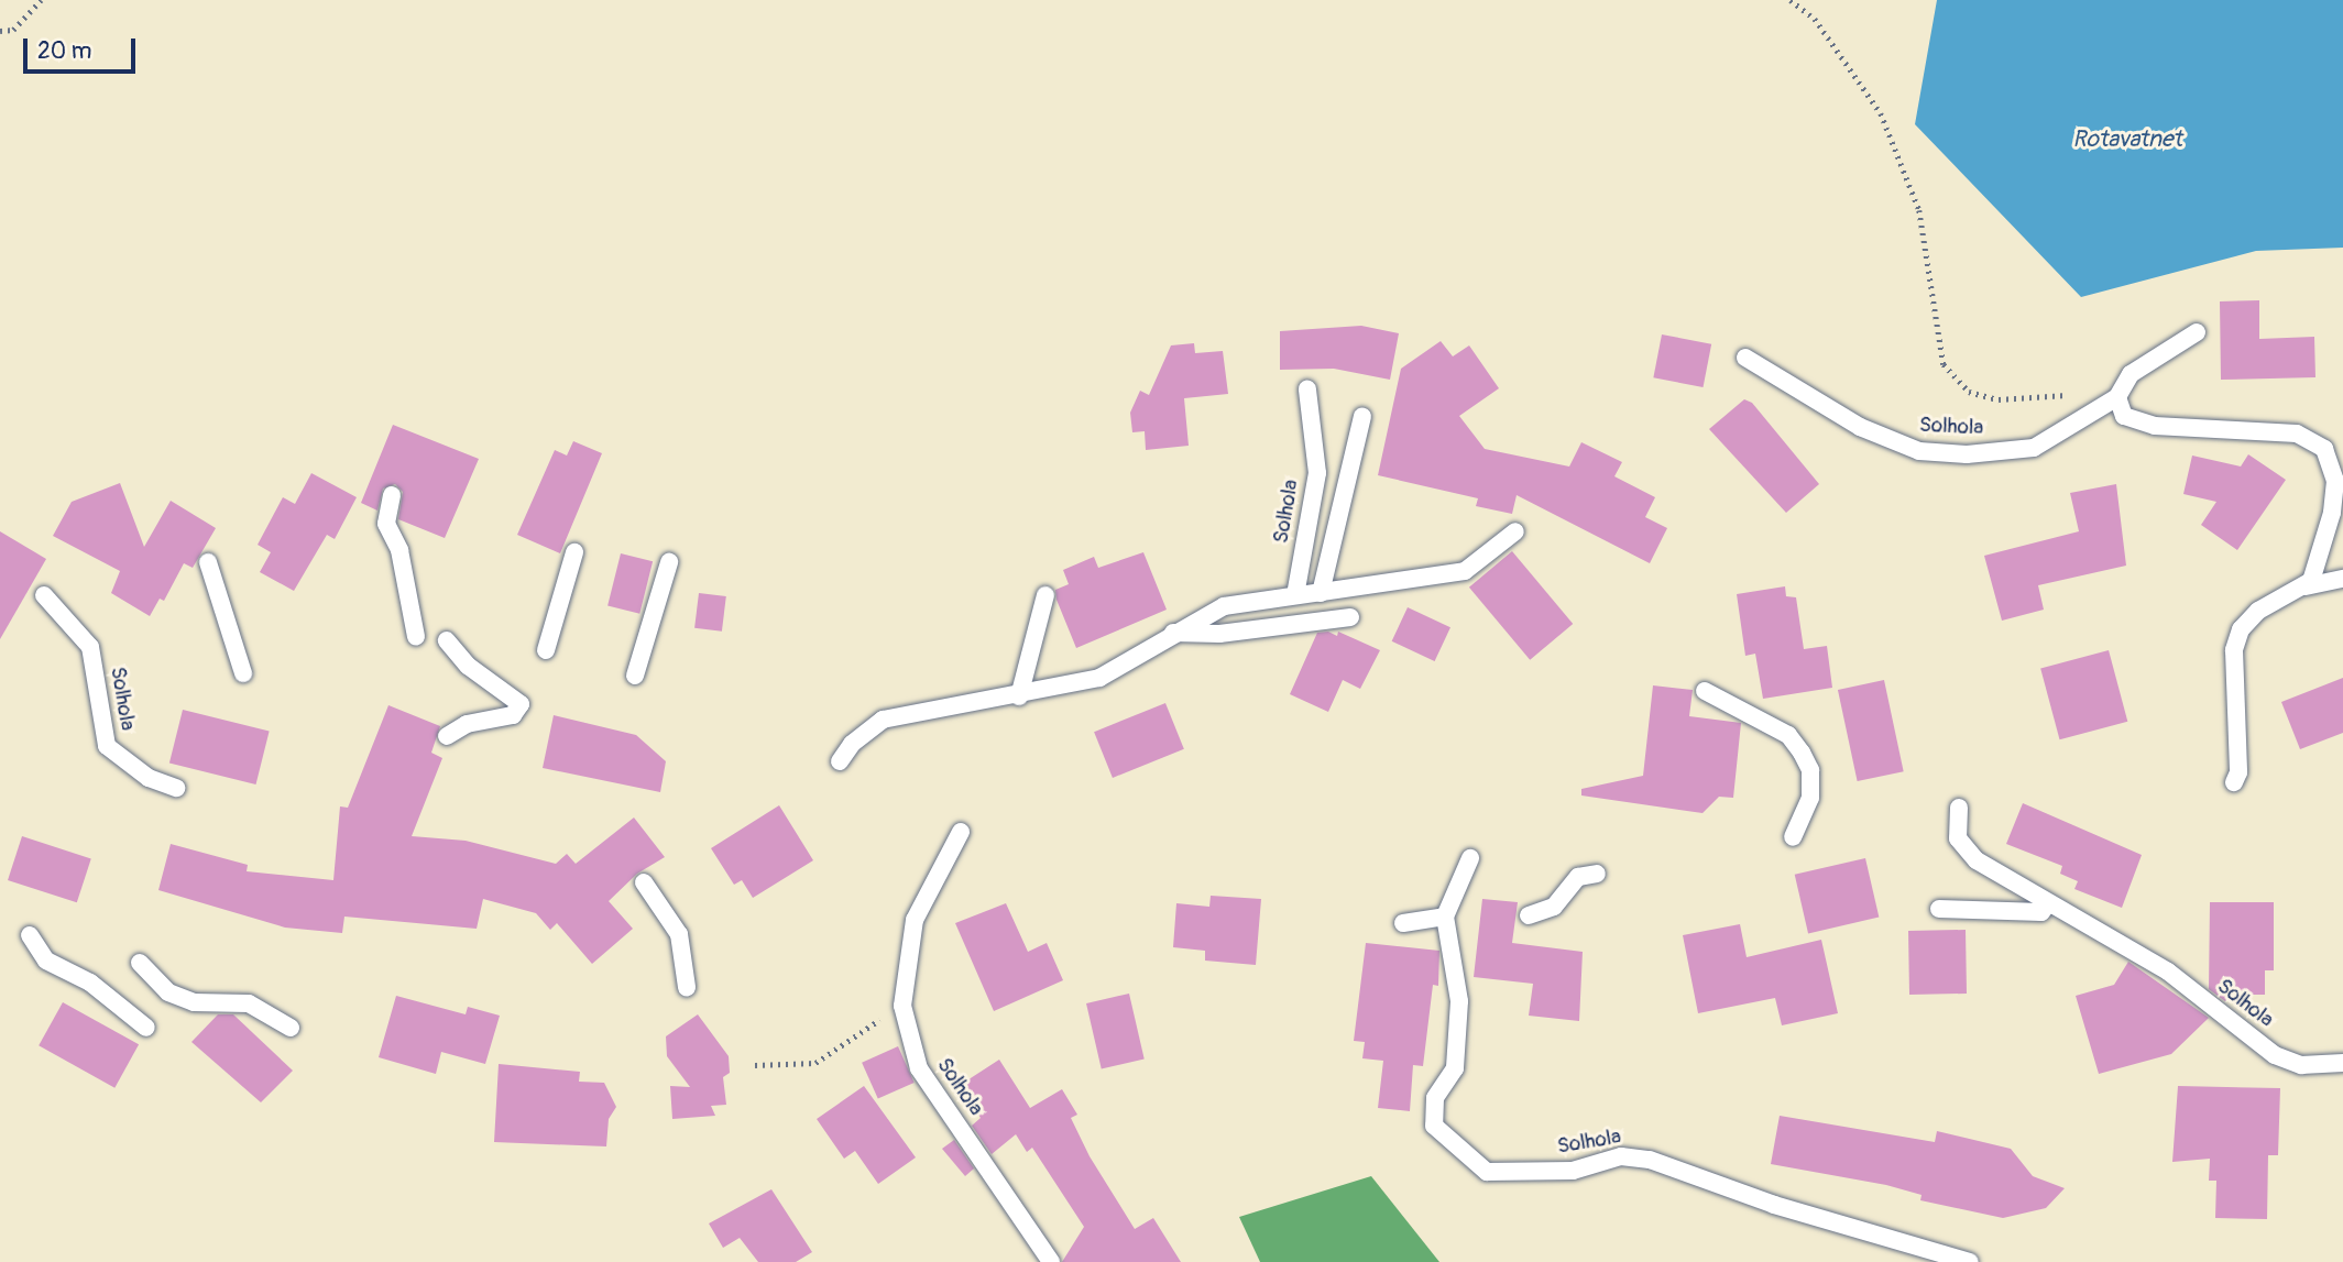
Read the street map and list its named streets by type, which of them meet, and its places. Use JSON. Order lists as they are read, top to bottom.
{
  "streets": {
    "lane": ["Solhola"]
  },
  "water": ["Rotavatnet"],
  "scale_bar": "20 m"
}
